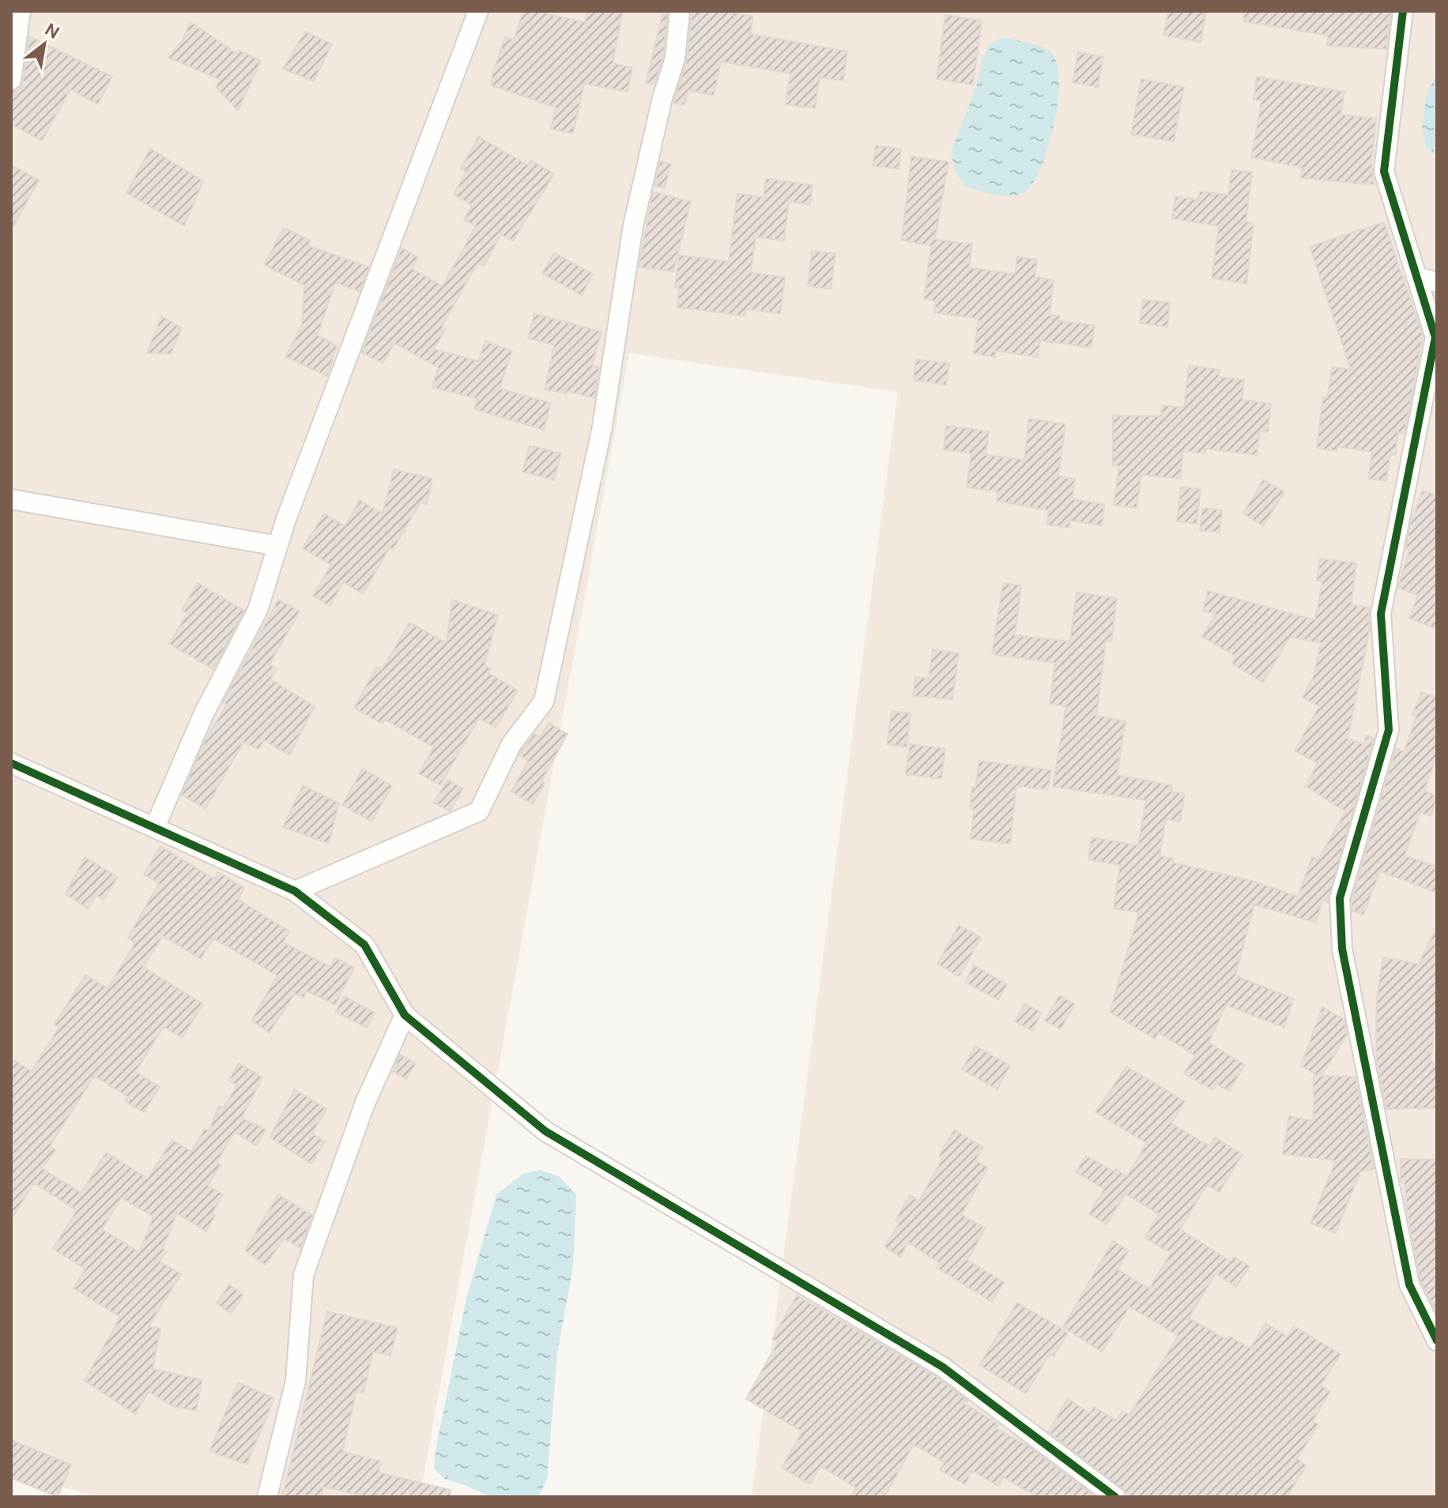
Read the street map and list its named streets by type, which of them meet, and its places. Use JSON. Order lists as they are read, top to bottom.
{
  "north": "top right"
}
